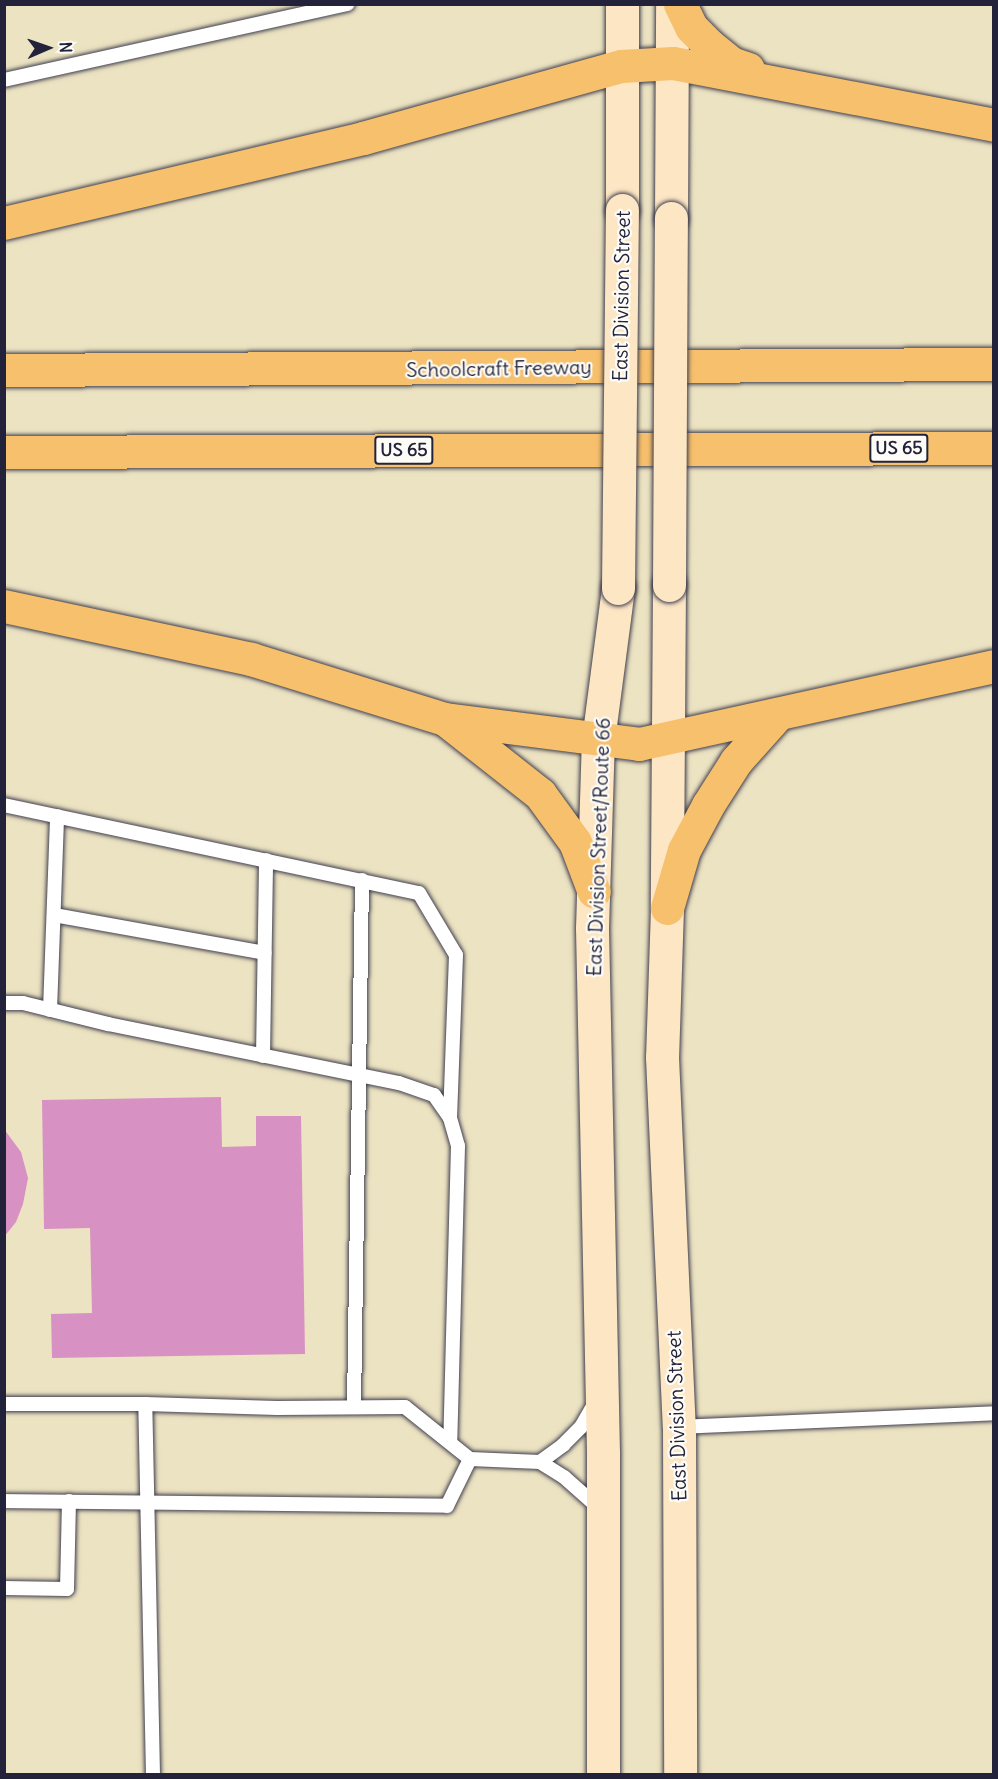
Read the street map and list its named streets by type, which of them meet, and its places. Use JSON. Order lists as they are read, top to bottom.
{
  "streets": {
    "highway": ["Schoolcraft Freeway", "US 65"],
    "street": ["East Division Street", "East Division Street/Route 66"]
  },
  "crossings": [
    ["East Division Street", "East Division Street/Route 66"]
  ],
  "north": "right"
}
